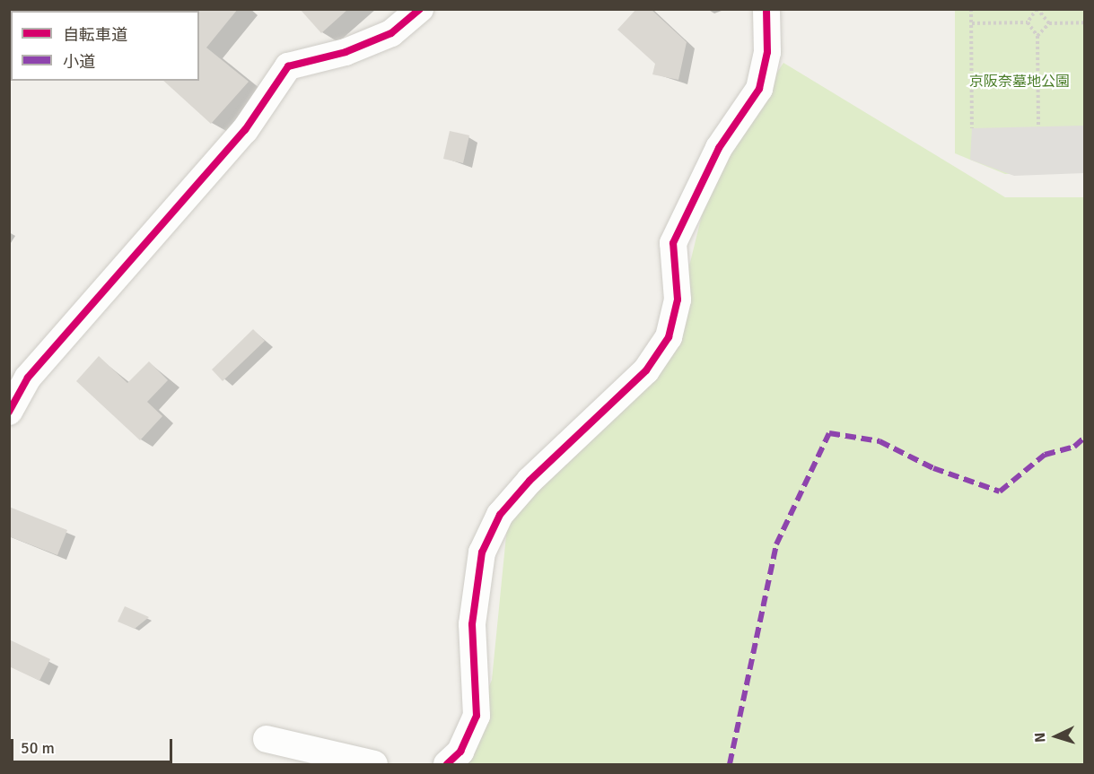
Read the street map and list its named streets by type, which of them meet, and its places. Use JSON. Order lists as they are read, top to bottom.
{
  "parks": ["京阪奈墓地公園"],
  "legend": ["自転車道", "小道"],
  "scale_bar": "50 m",
  "north": "left"
}
